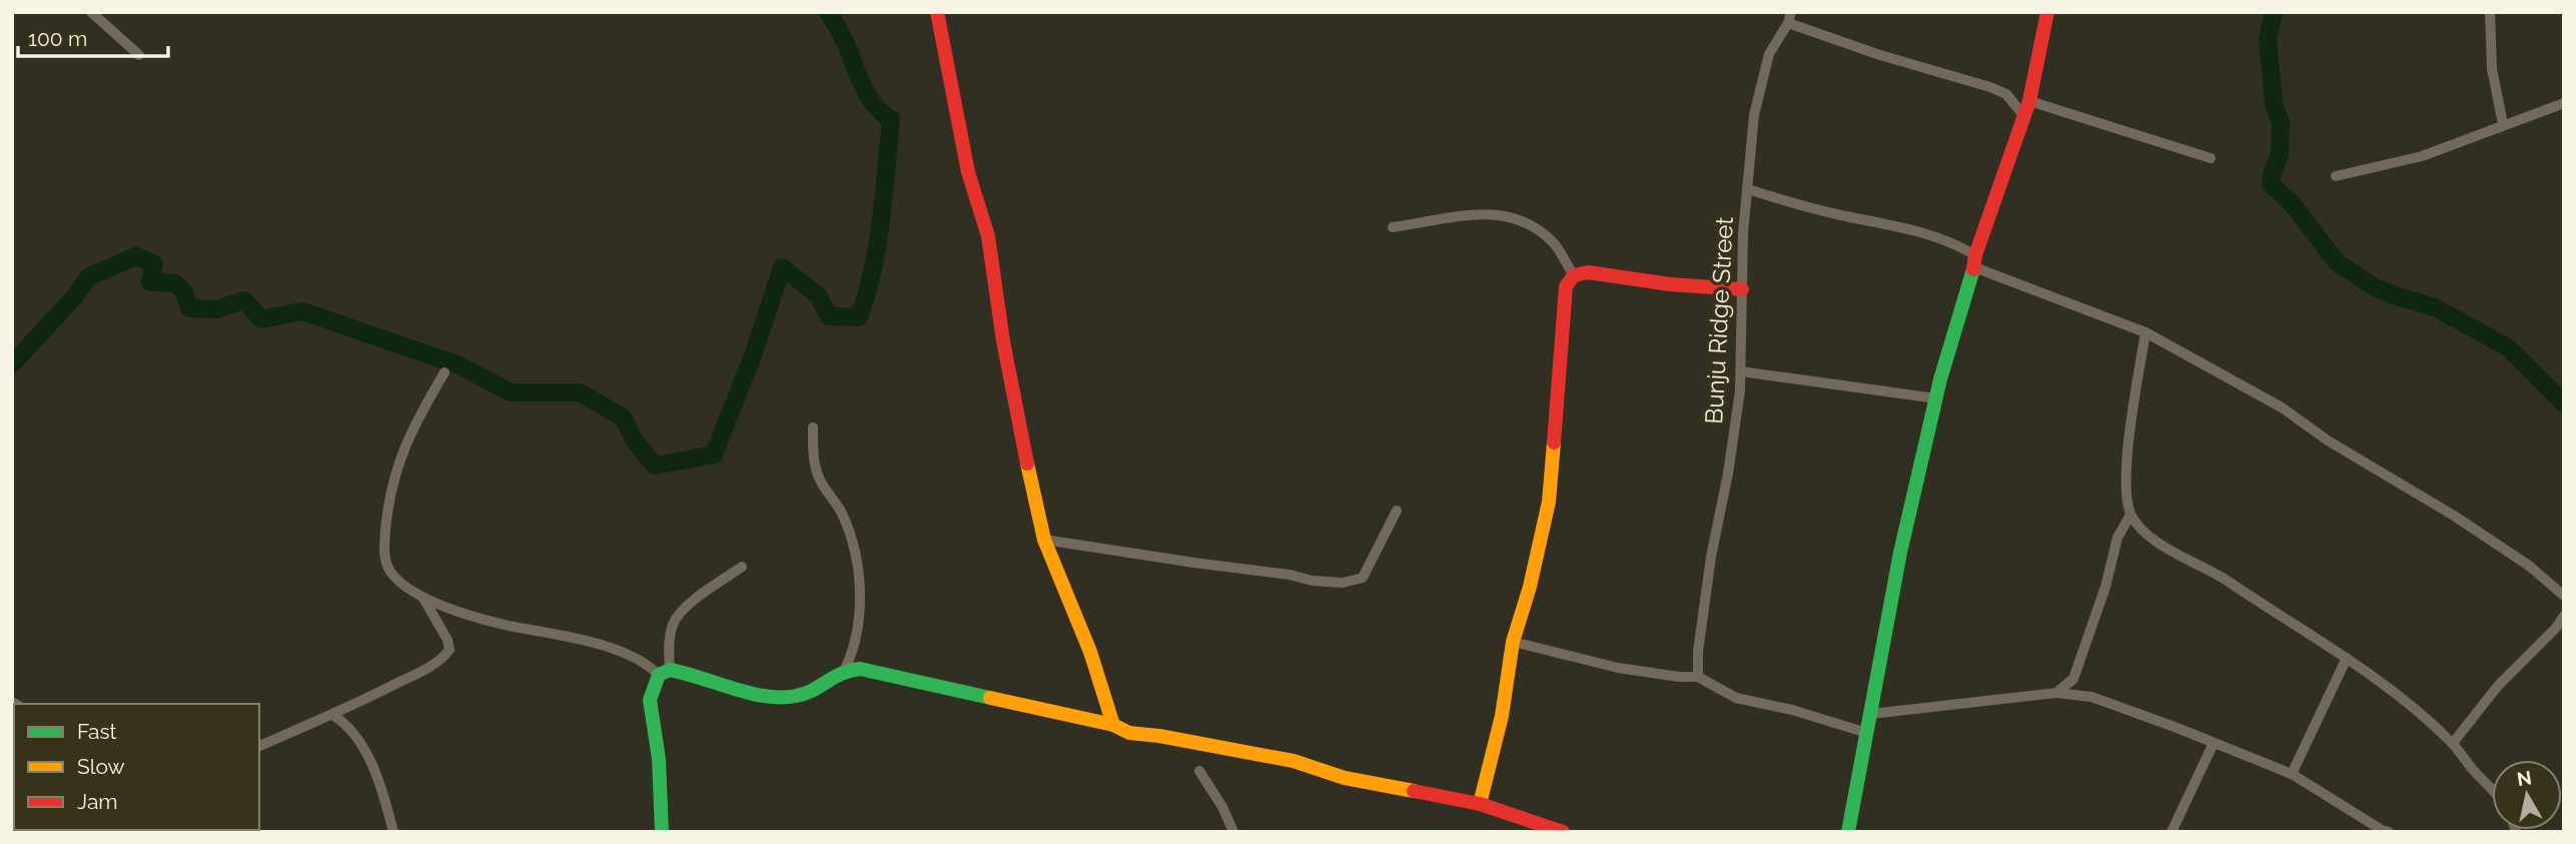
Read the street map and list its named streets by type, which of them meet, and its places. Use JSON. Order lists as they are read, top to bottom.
{
  "streets": {
    "street": ["Bunju Ridge Street"]
  },
  "legend": ["Fast", "Slow", "Jam"],
  "scale_bar": "100 m",
  "north": "top"
}
